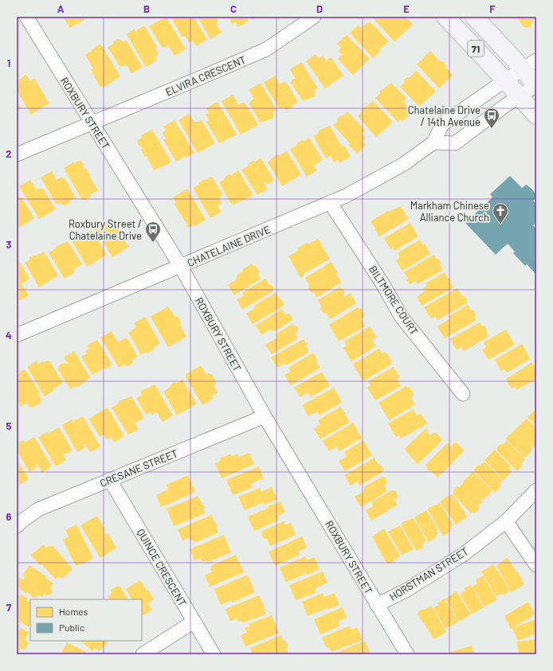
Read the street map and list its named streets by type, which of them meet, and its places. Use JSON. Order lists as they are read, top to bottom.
{
  "streets": {
    "main road": ["71"],
    "street": [
      "ELVIRA CRESCENT",
      "ROXBURY STREET",
      "CHATELAINE DRIVE",
      "BILTMORE COURT",
      "CRESANE STREET",
      "QUINCE CRESCENT",
      "HORSTMAN STREET"
    ]
  },
  "crossings": [
    ["71", "CHATELAINE DRIVE"],
    ["ELVIRA CRESCENT", "ROXBURY STREET"],
    ["ROXBURY STREET", "CHATELAINE DRIVE"],
    ["ROXBURY STREET", "CRESANE STREET"],
    ["ROXBURY STREET", "HORSTMAN STREET"],
    ["CHATELAINE DRIVE", "BILTMORE COURT"],
    ["CRESANE STREET", "QUINCE CRESCENT"]
  ],
  "places": {
    "bus stop": ["Chatelaine Drive / 14th Avenue", "Roxbury Street / Chatelaine Drive"],
    "church": ["Markham Chinese Alliance Church"]
  },
  "legend": ["Homes", "Public"],
  "grid": {
    "columns": [
      "A",
      "B",
      "C",
      "D",
      "E",
      "F"
    ],
    "rows": [
      "1",
      "2",
      "3",
      "4",
      "5",
      "6",
      "7"
    ]
  }
}
